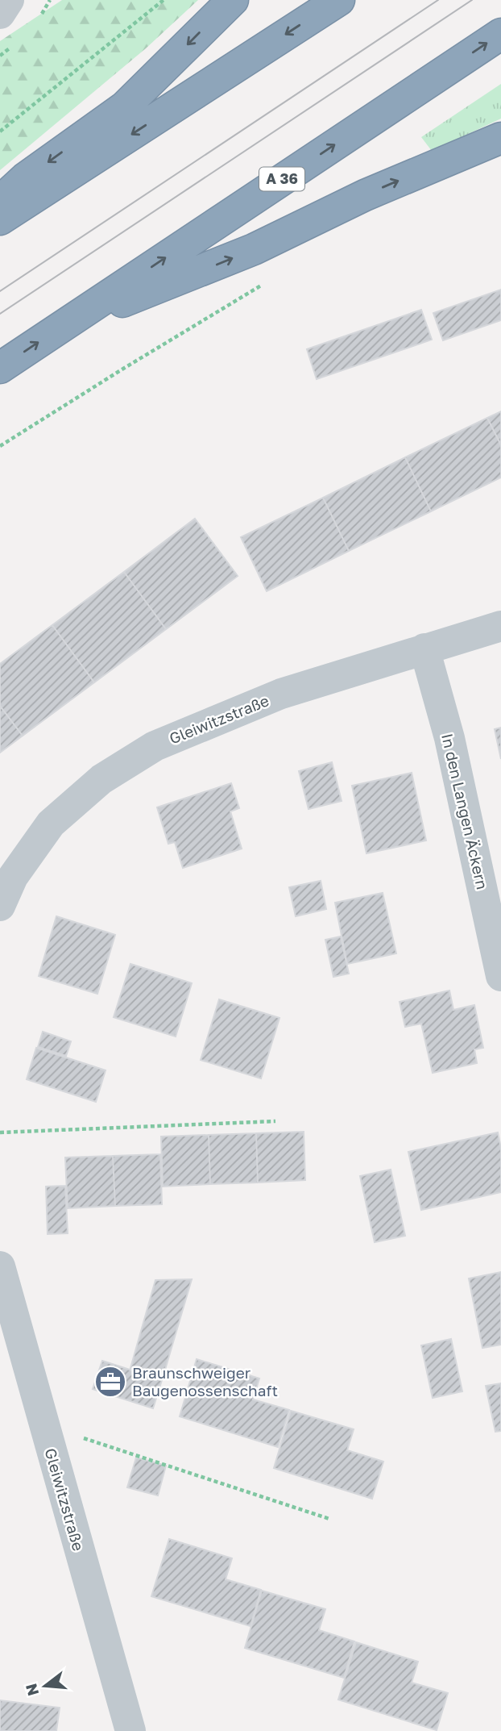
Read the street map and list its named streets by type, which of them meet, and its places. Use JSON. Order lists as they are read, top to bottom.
{
  "streets": {
    "highway": ["A 36"],
    "street": ["Gleiwitzstraße", "In den Langen Äckern"]
  },
  "crossings": [
    ["Gleiwitzstraße", "In den Langen Äckern"]
  ],
  "places": {
    "office": ["Braunschweiger Baugenossenschaft"]
  },
  "north": "left"
}
